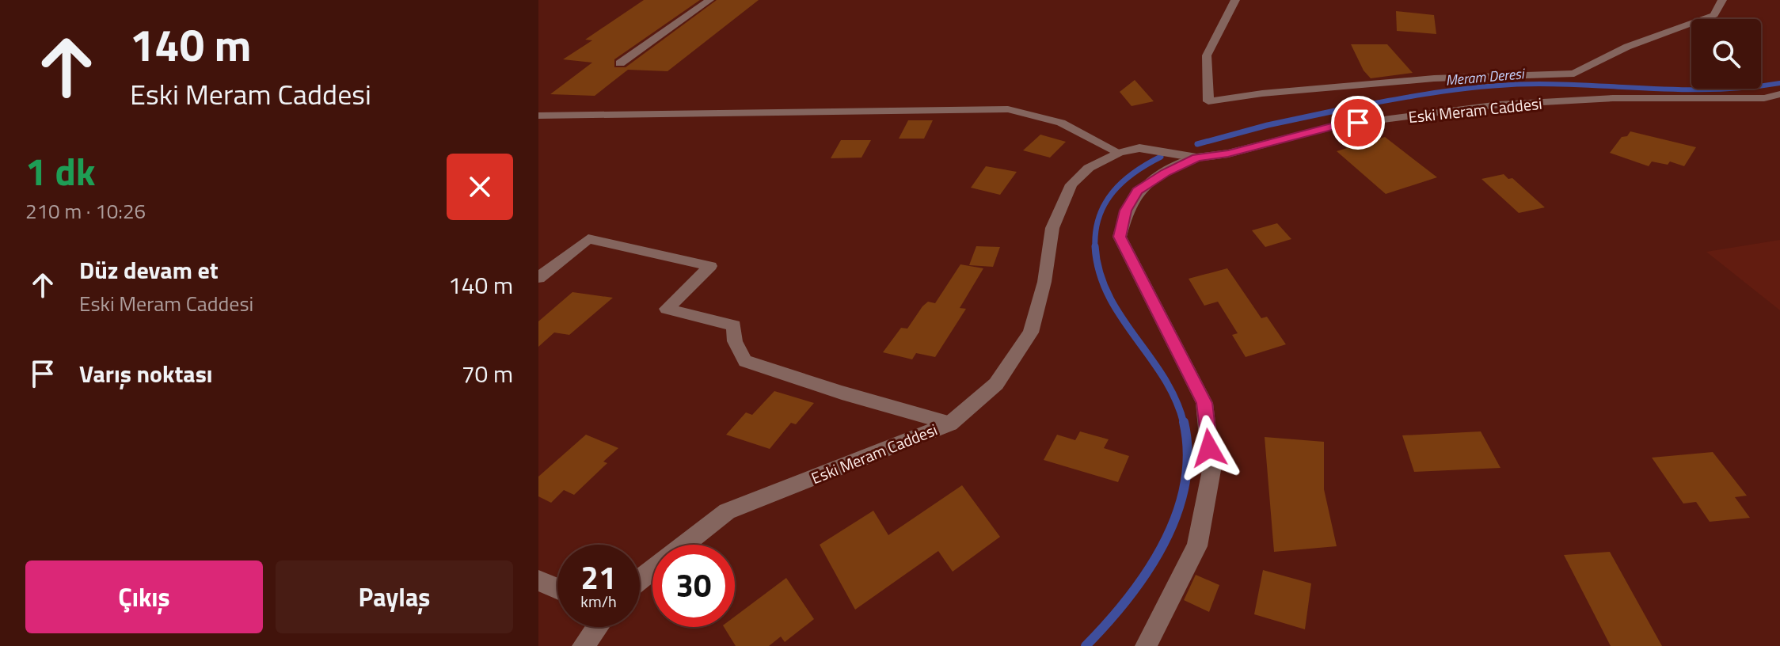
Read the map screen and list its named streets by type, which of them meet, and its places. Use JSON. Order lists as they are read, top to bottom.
{
  "streets": {
    "street": ["Eski Meram Caddesi"]
  },
  "water": ["Meram Deresi"],
  "page": {
    "turn": ["140 m", "Eski Meram Caddesi"],
    "heading": ["1 dk", "210 m · 10:26"],
    "list": [
      {
        "name": "Düz devam et",
        "note": "Eski Meram Caddesi",
        "value": "140 m"
      },
      {
        "name": "Varış noktası",
        "value": "70 m"
      }
    ],
    "speed": "21 km/h",
    "limit": "30",
    "buttons": ["Çıkış", "Paylaş"]
  }
}
